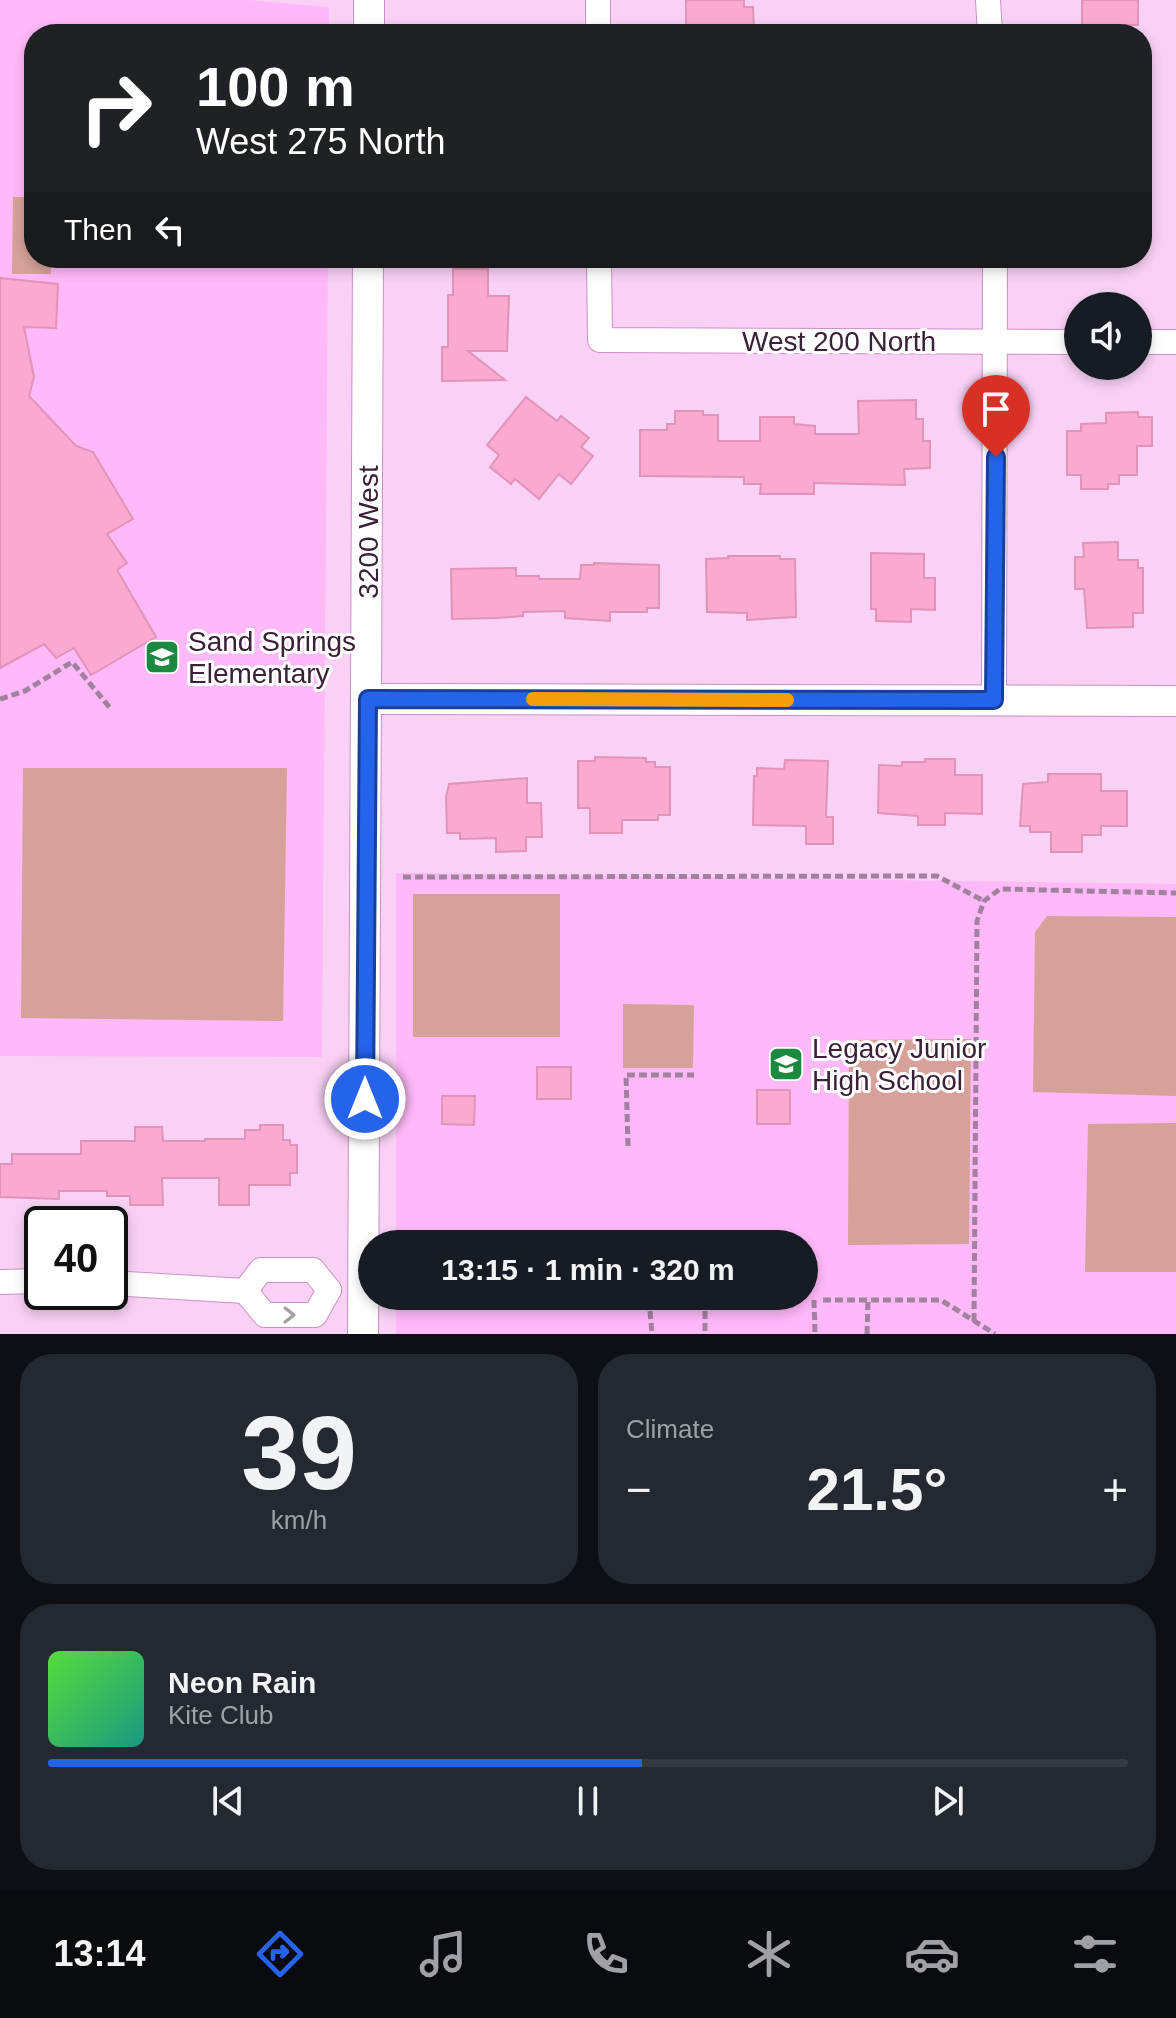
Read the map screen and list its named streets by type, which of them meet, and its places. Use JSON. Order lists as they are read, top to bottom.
{
  "streets": {
    "street": ["West 200 North", "3200 West"]
  },
  "places": {
    "school or university": ["Sand Springs Elementary", "Legacy Junior High School"]
  },
  "page": {
    "turn": ["100 m", "West 275 North"],
    "then": "Then",
    "limit": "40",
    "trip": "13:15 · 1 min · 320 m",
    "tile": [
      ["39", "km/h"],
      "Climate"
    ],
    "heat": ["−", "21.5°", "+"],
    "song": ["Neon Rain", "Kite Club"],
    "tabs": "13:14"
  }
}
